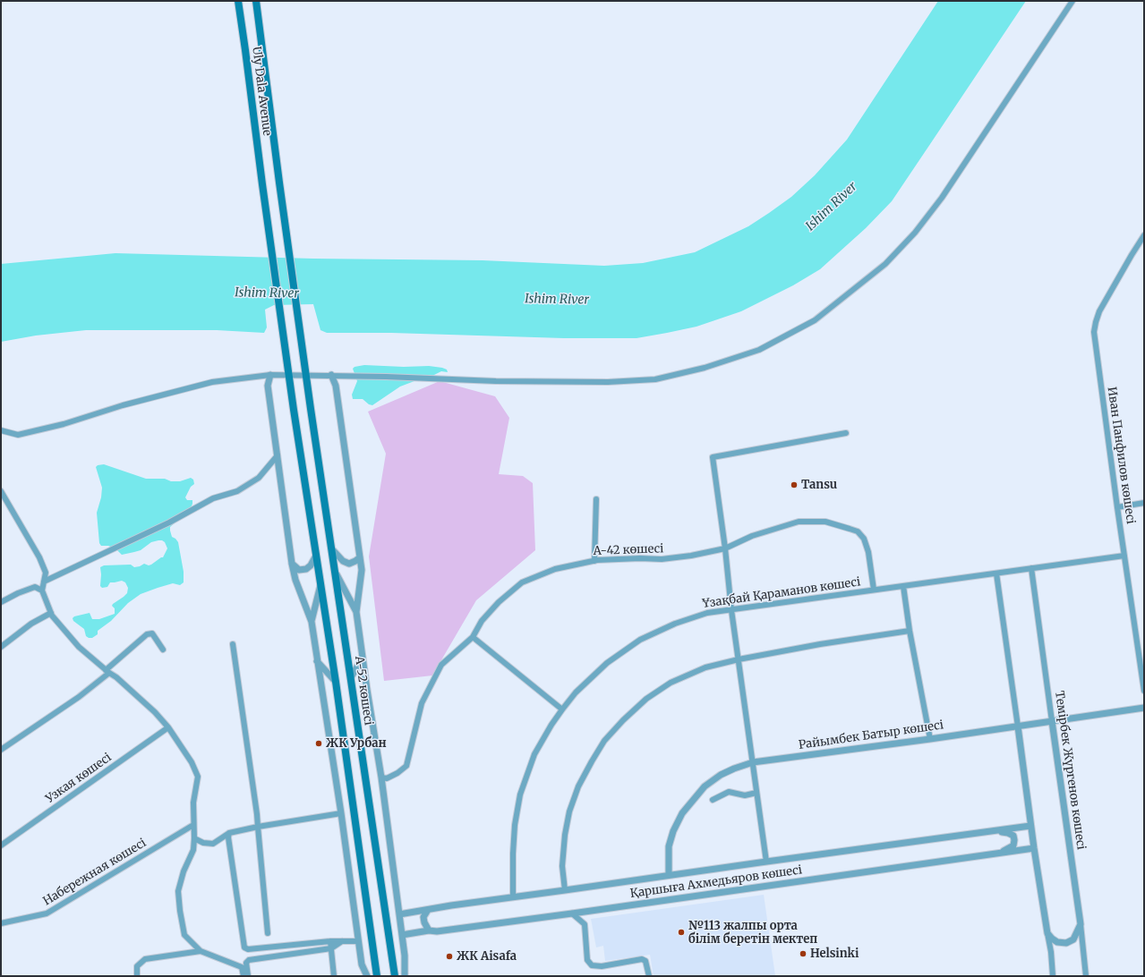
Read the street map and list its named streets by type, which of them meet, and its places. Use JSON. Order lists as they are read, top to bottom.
{
  "streets": {
    "main road": ["Uly Dala Avenue", "А-52 көшесі"],
    "street": [
      "Иван Панфилов көшесі",
      "А-42 көшесі",
      "Ұзақбай Қараманов көшесі",
      "Райымбек Батыр көшесі",
      "Темірбек Жүргенов көшесі",
      "Узкая көшесі",
      "Набережная көшесі",
      "Қаршыға Ахмедьяров көшесі"
    ]
  },
  "crossings": [
    ["Uly Dala Avenue", "А-52 көшесі"],
    ["Иван Панфилов көшесі", "Ұзақбай Қараманов көшесі"],
    ["А-42 көшесі", "Ұзақбай Қараманов көшесі"],
    ["Ұзақбай Қараманов көшесі", "Темірбек Жүргенов көшесі"],
    ["Ұзақбай Қараманов көшесі", "Қаршыға Ахмедьяров көшесі"],
    ["Райымбек Батыр көшесі", "Темірбек Жүргенов көшесі"],
    ["Райымбек Батыр көшесі", "Қаршыға Ахмедьяров көшесі"]
  ],
  "water": ["Ishim River"],
  "places": [
    "Tansu",
    "ЖК Урбан",
    "№113 жалпы орта білім беретін мектеп",
    "Helsinki",
    "ЖК Aisafa"
  ]
}
